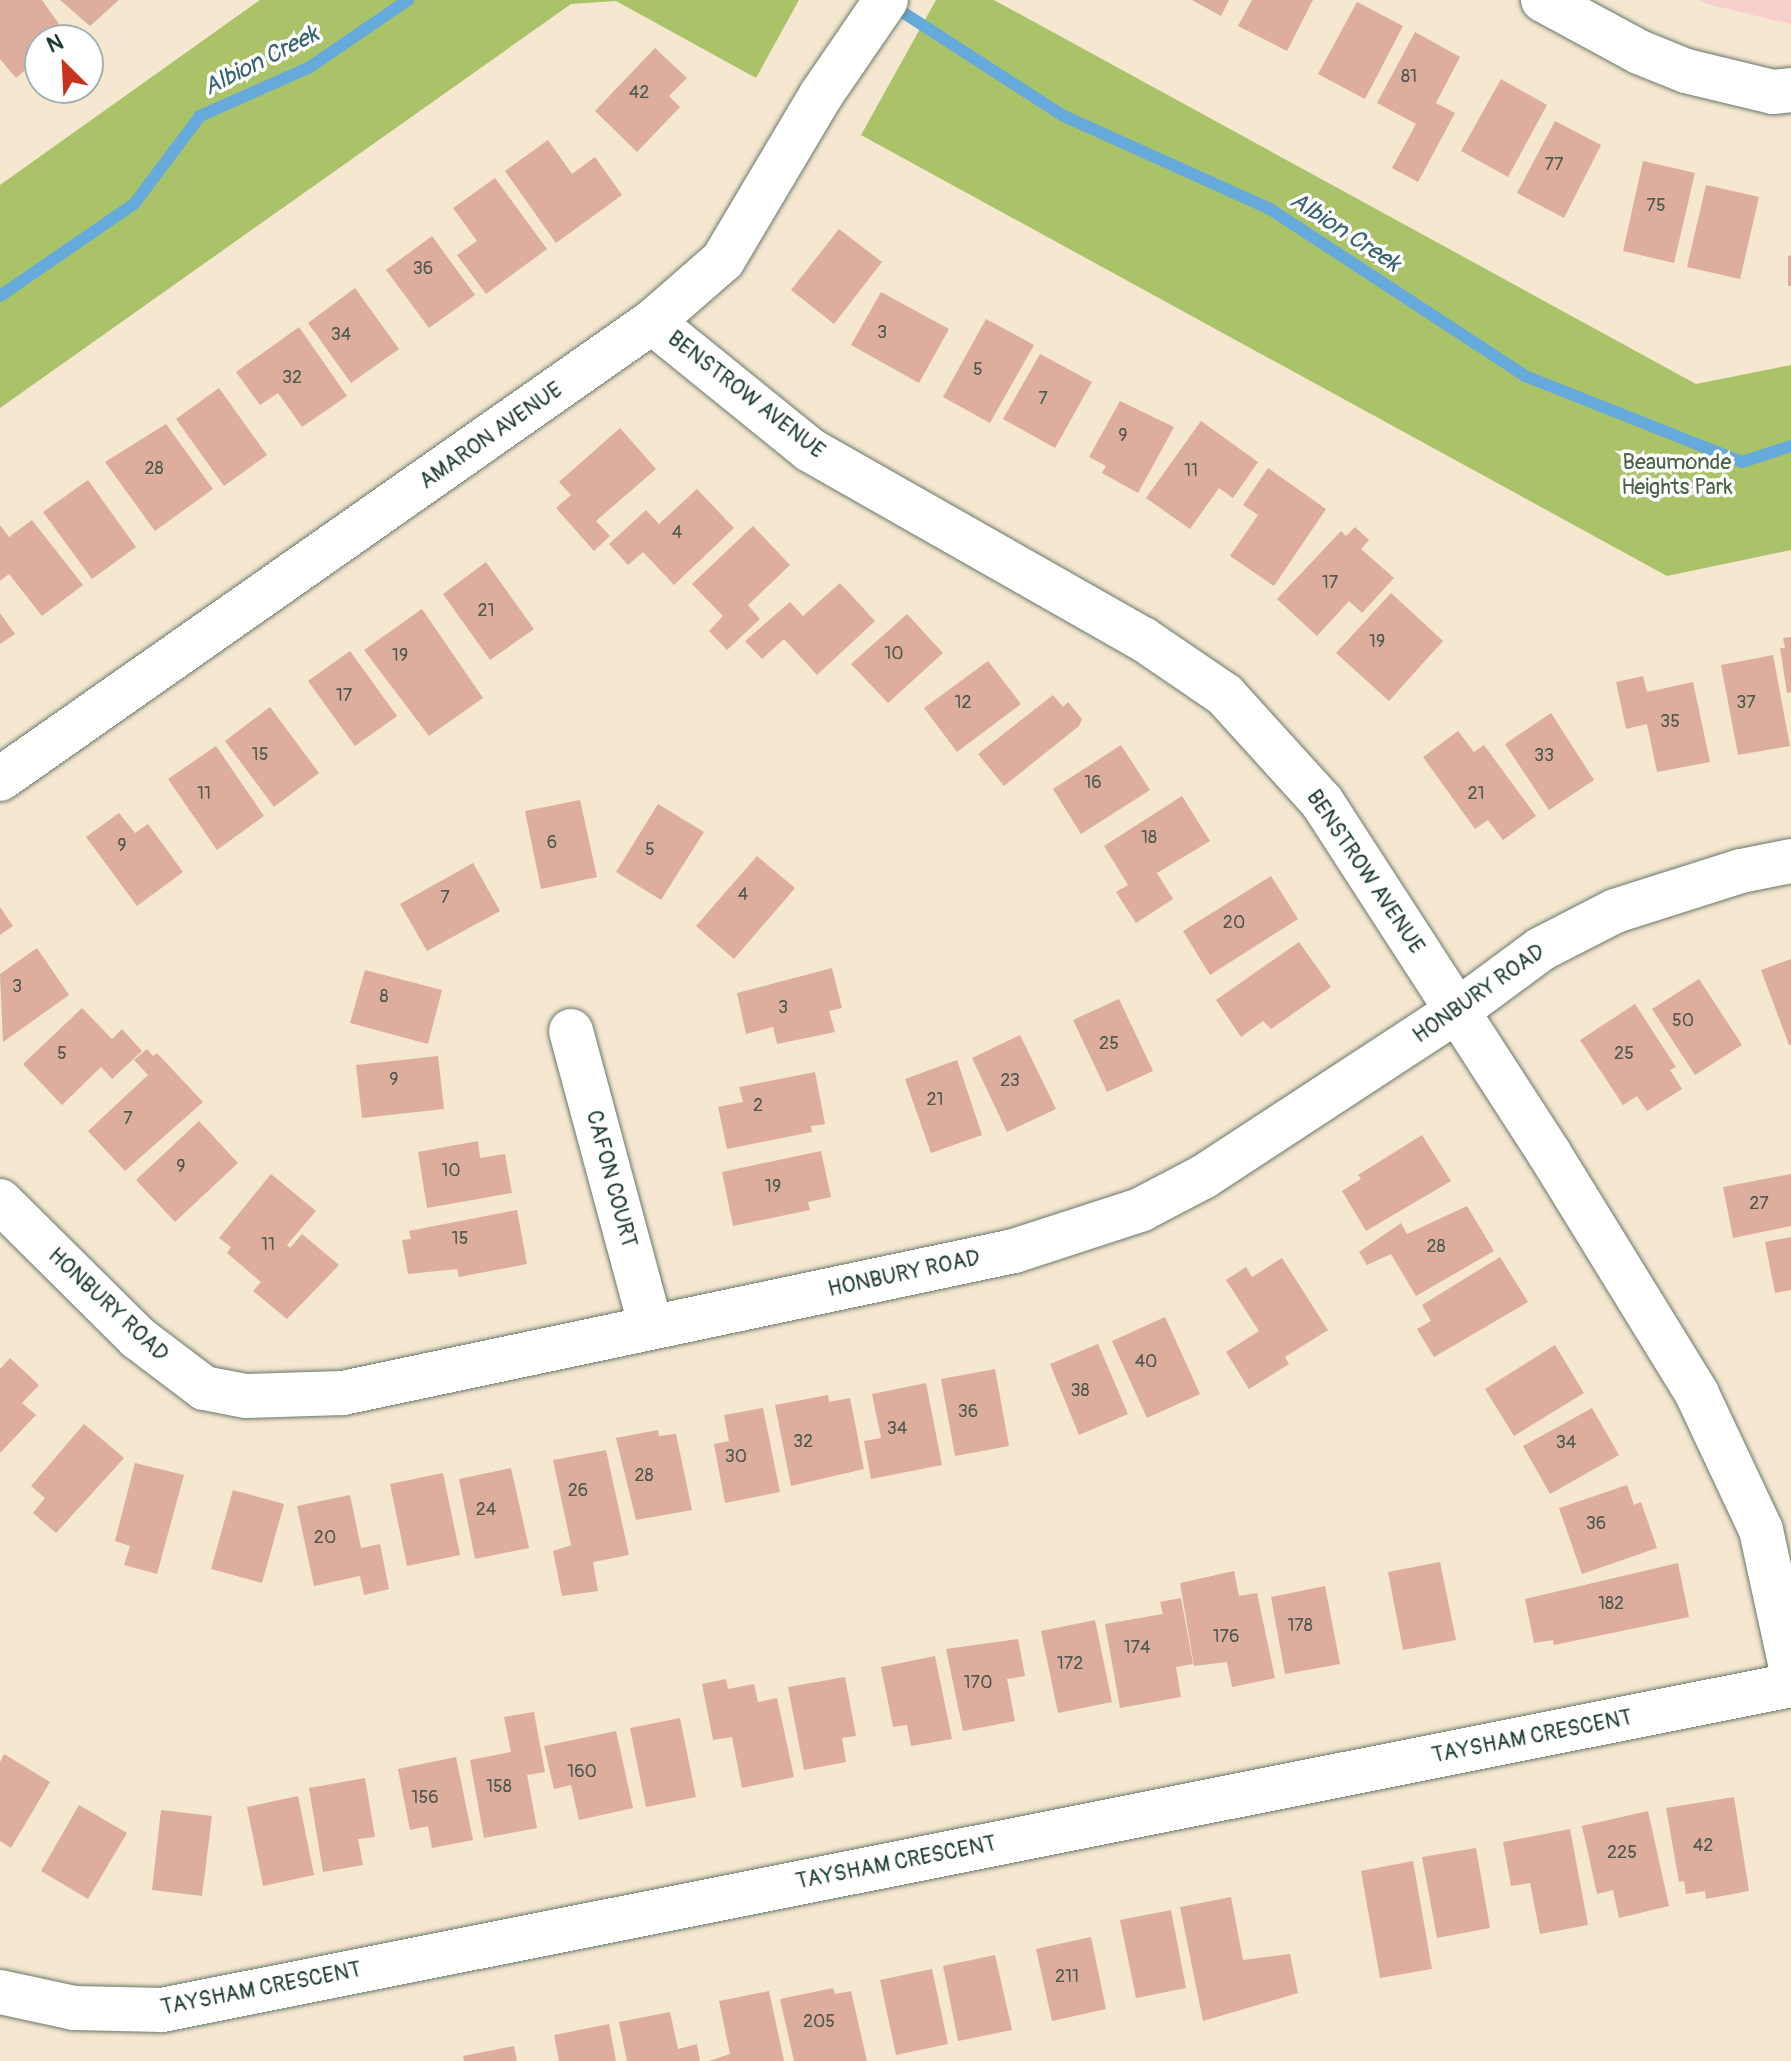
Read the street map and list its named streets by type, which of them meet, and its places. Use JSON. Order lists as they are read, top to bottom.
{
  "streets": {
    "street": [
      "BENSTROW AVENUE",
      "AMARON AVENUE",
      "HONBURY ROAD",
      "CAFON COURT",
      "TAYSHAM CRESCENT"
    ]
  },
  "crossings": [
    ["BENSTROW AVENUE", "AMARON AVENUE"],
    ["BENSTROW AVENUE", "HONBURY ROAD"],
    ["HONBURY ROAD", "CAFON COURT"]
  ],
  "water": ["Albion Creek"],
  "parks": ["Beaumonde Heights Park"],
  "house_numbers": [
    "81",
    "42",
    "77",
    "75",
    "36",
    "3",
    "34",
    "5",
    "32",
    "7",
    "9",
    "28",
    "11",
    "4",
    "17",
    "21",
    "19",
    "10",
    "19",
    "17",
    "12",
    "37",
    "35",
    "15",
    "33",
    "16",
    "11",
    "21",
    "18",
    "6",
    "9",
    "5",
    "4",
    "7",
    "20",
    "3",
    "8",
    "3",
    "50",
    "25",
    "5",
    "25",
    "9",
    "23",
    "21",
    "2",
    "7",
    "9",
    "10",
    "19",
    "27",
    "15",
    "11",
    "28",
    "40",
    "38",
    "36",
    "34",
    "32",
    "34",
    "30",
    "28",
    "26",
    "24",
    "36",
    "20",
    "182",
    "178",
    "176",
    "174",
    "172",
    "170",
    "160",
    "158",
    "156",
    "42",
    "225",
    "211",
    "205"
  ],
  "north": "top left"
}
